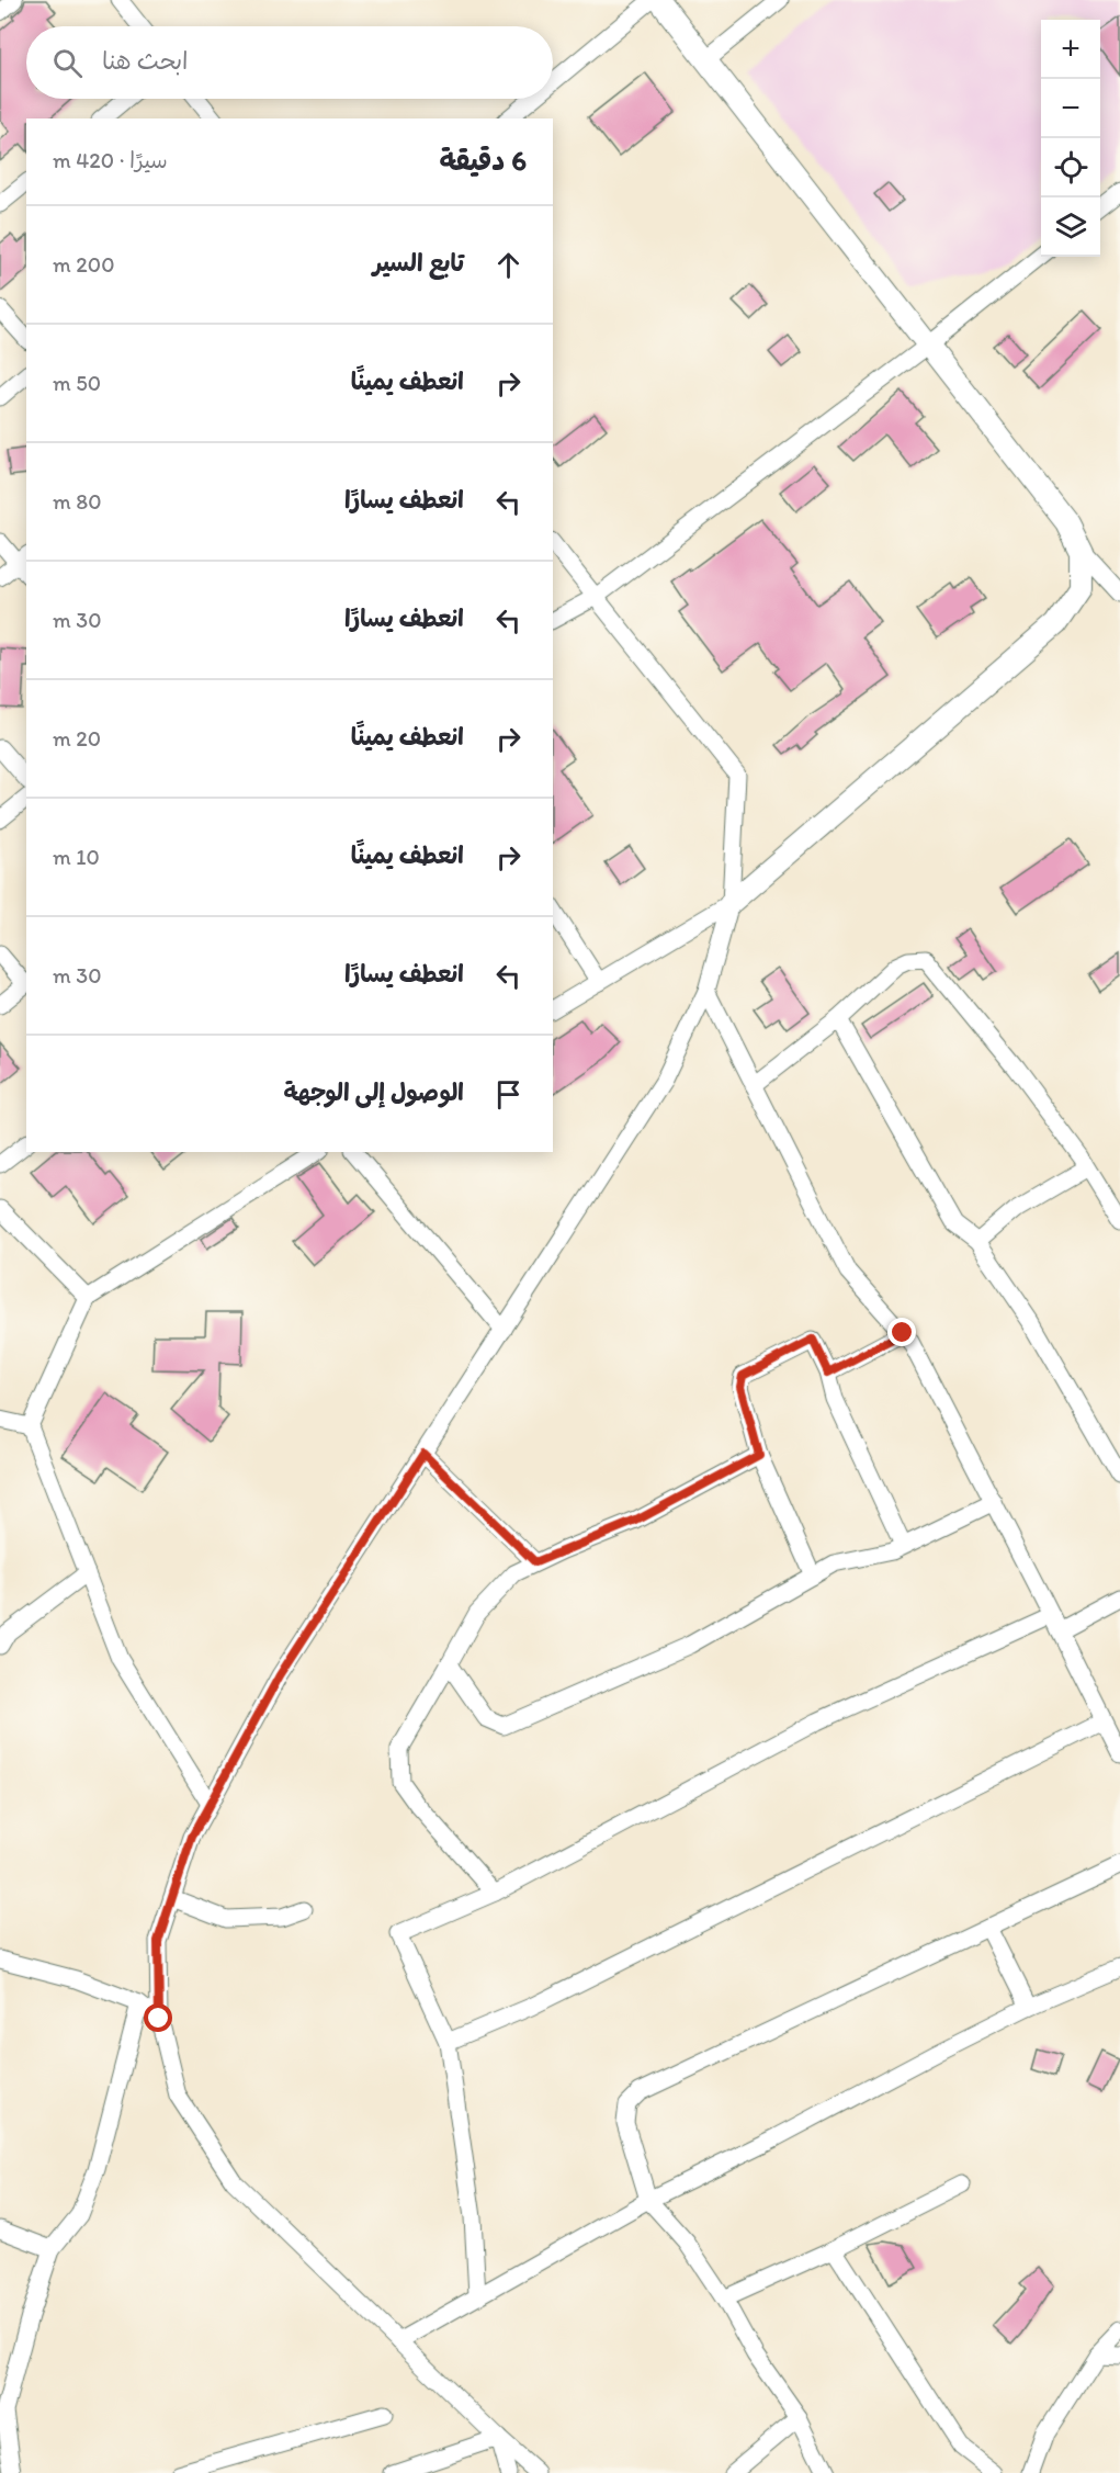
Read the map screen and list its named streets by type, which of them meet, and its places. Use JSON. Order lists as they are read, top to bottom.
{
  "page": {
    "map_buttons": ["+", "−"],
    "search": "ابحث هنا",
    "heading": ["6 دقيقة", "سيرًا · 420 m"],
    "list": [
      ["تابع السير", "200 m"],
      ["انعطف يمينًا", "50 m"],
      ["انعطف يسارًا", "80 m"],
      ["انعطف يسارًا", "30 m"],
      ["انعطف يمينًا", "20 m"],
      ["انعطف يمينًا", "10 m"],
      ["انعطف يسارًا", "30 m"],
      "الوصول إلى الوجهة"
    ]
  }
}
